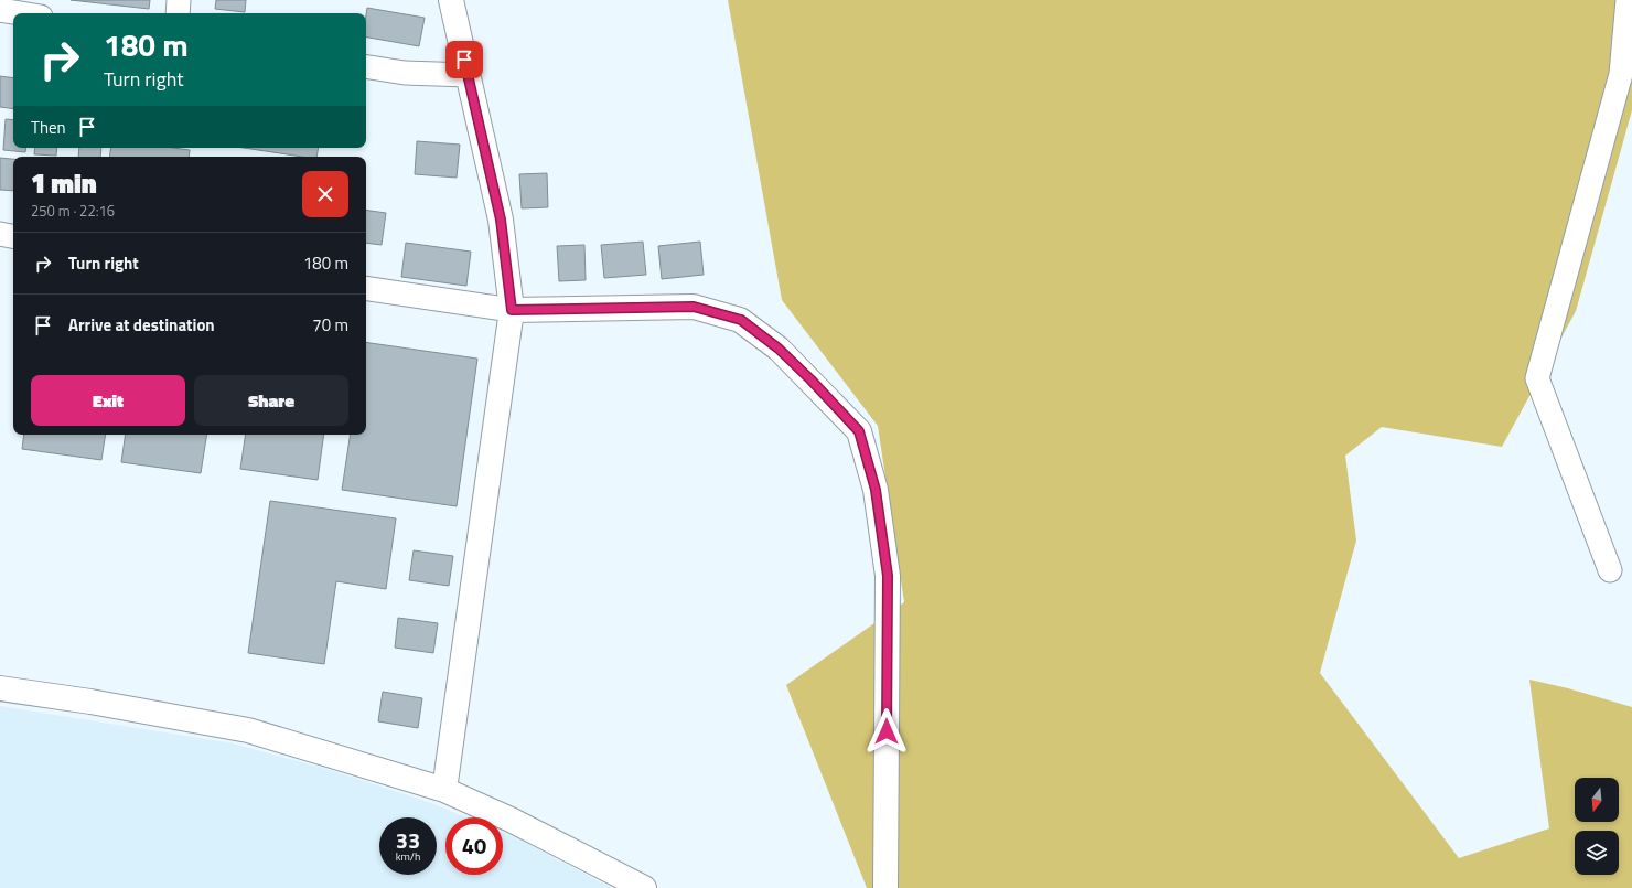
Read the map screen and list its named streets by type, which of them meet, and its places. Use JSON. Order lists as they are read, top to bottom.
{
  "north": "bottom",
  "page": {
    "turn": ["180 m", "Turn right"],
    "then": "Then",
    "heading": ["1 min", "250 m · 22:16"],
    "list": [
      {
        "name": "Turn right",
        "value": "180 m"
      },
      {
        "name": "Arrive at destination",
        "value": "70 m"
      }
    ],
    "buttons": ["Exit", "Share"],
    "speed": "33 km/h",
    "limit": "40"
  }
}
